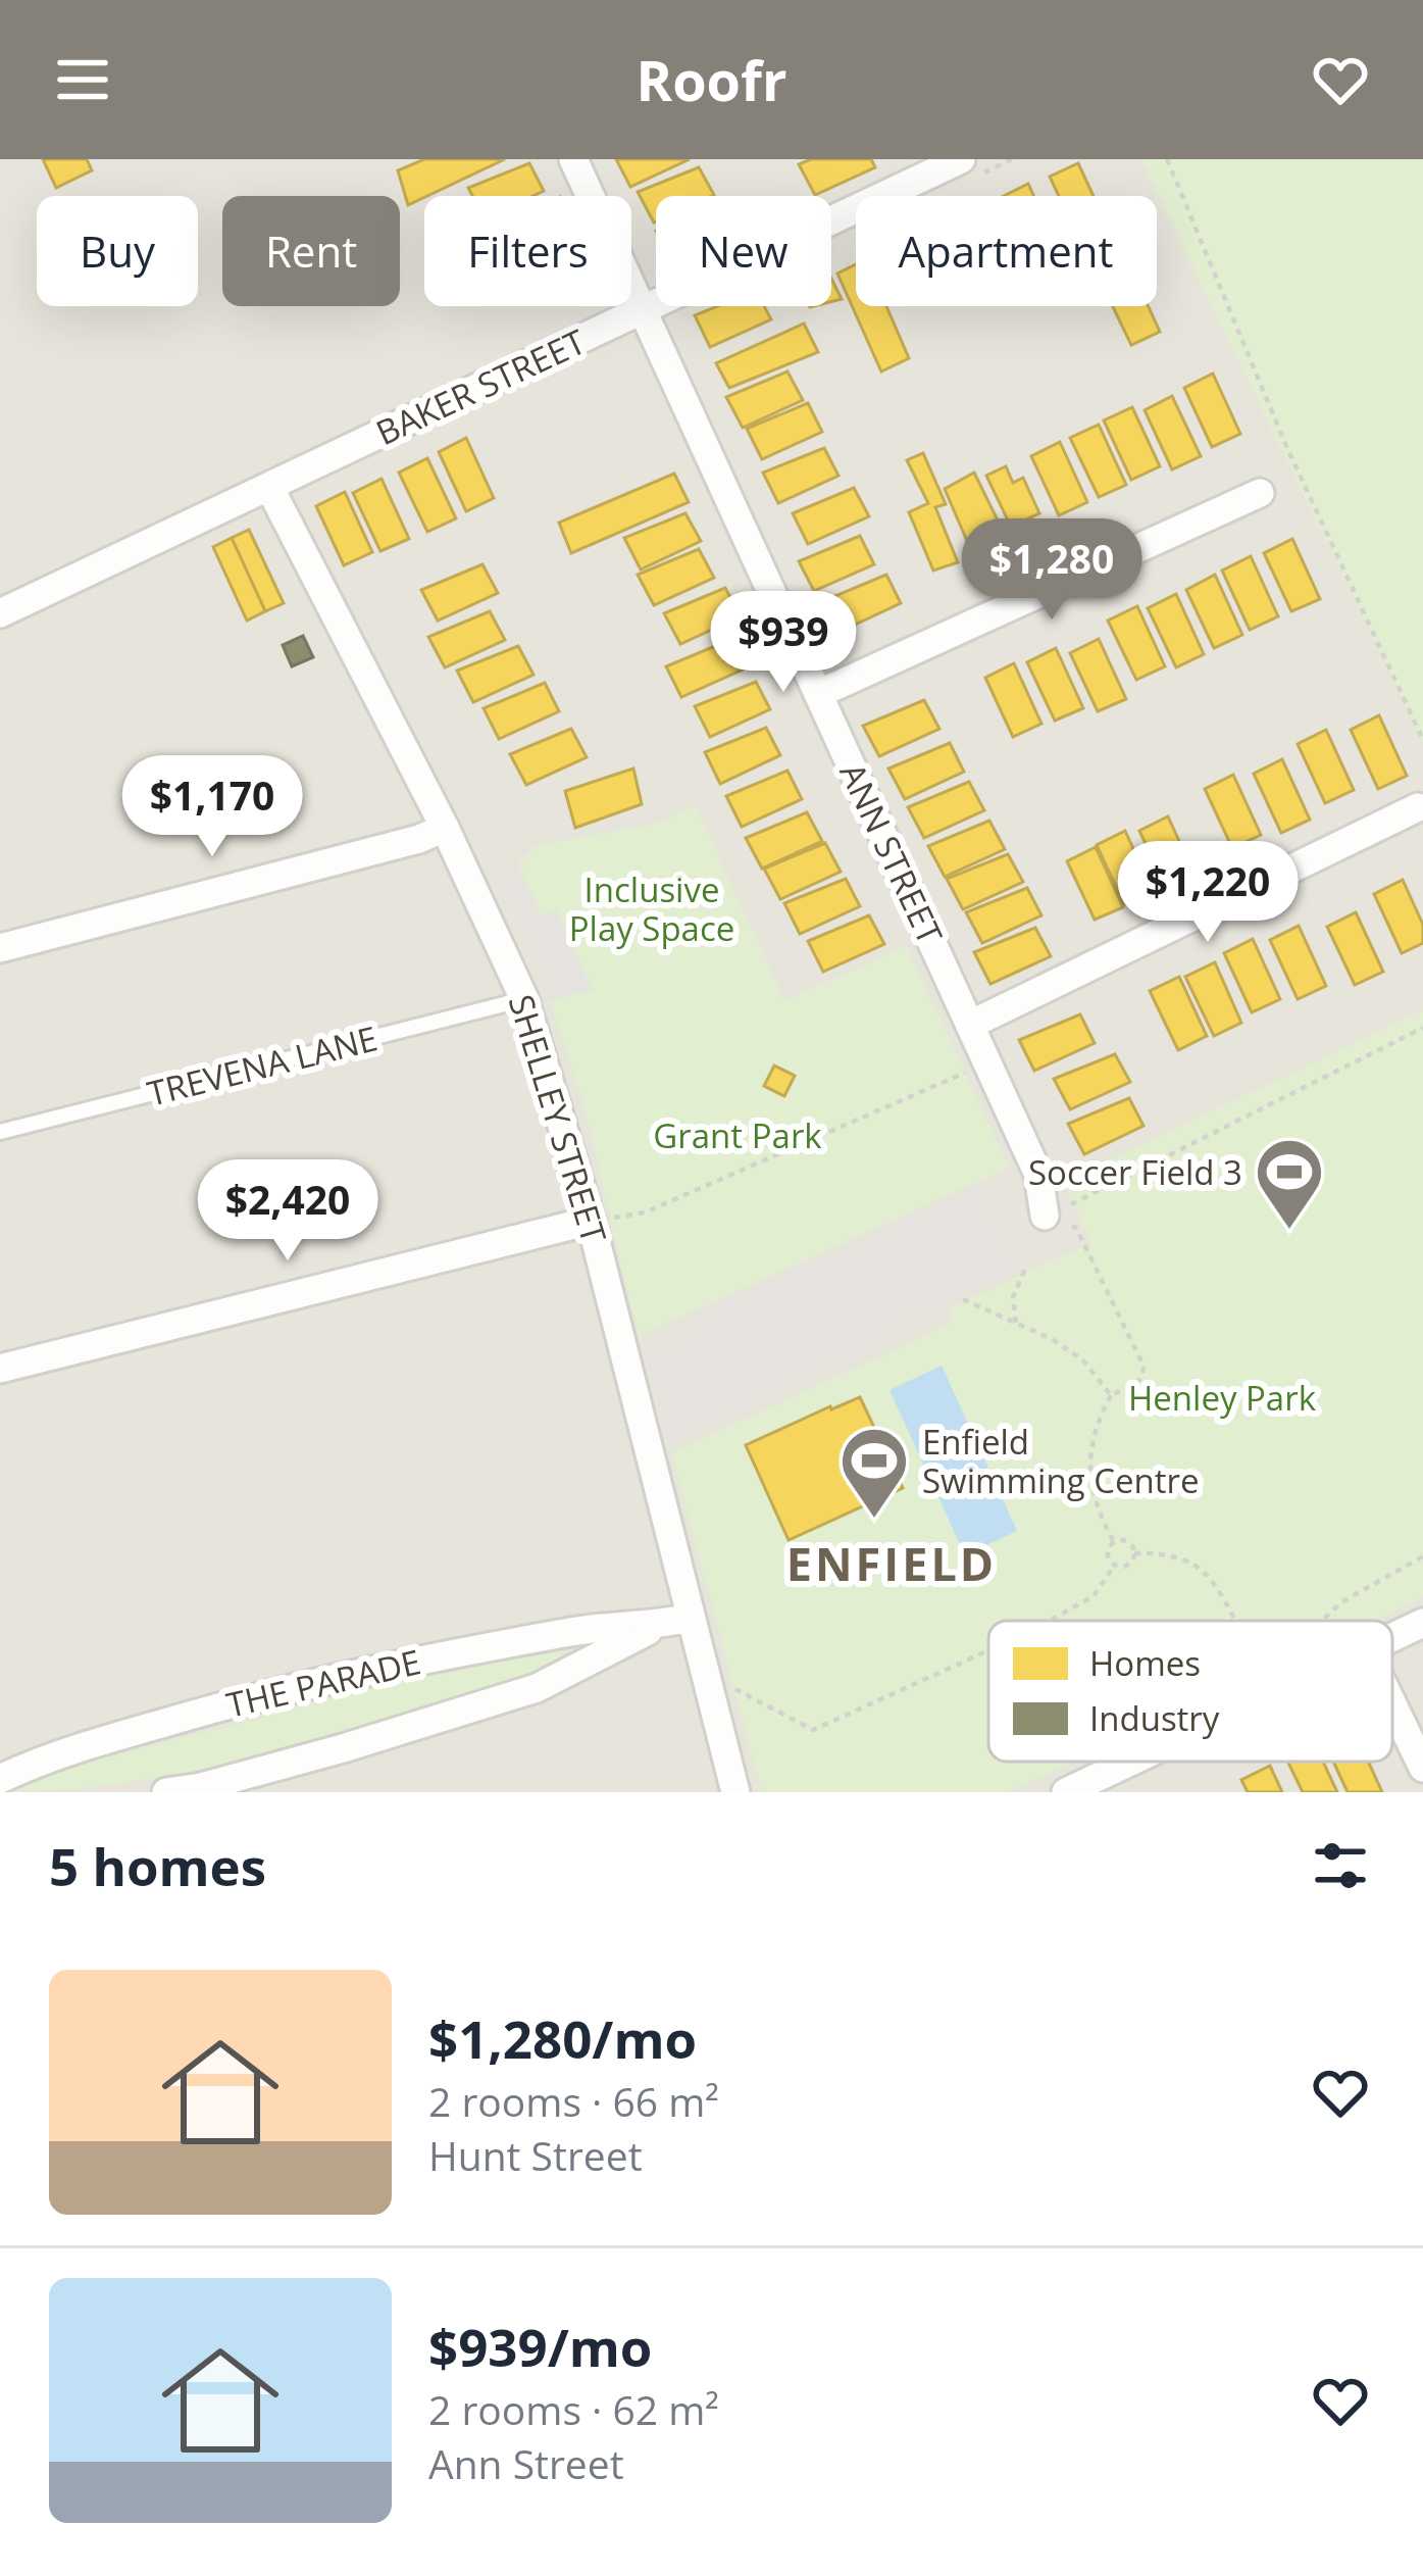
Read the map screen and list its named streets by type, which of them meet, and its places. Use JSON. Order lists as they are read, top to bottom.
{
  "streets": {
    "street": [
      "BAKER STREET",
      "ANN STREET",
      "SHELLEY STREET",
      "THE PARADE"
    ],
    "lane": ["TREVENA LANE"]
  },
  "crossings": [
    ["BAKER STREET", "ANN STREET"],
    ["BAKER STREET", "SHELLEY STREET"],
    ["TREVENA LANE", "SHELLEY STREET"],
    ["SHELLEY STREET", "THE PARADE"]
  ],
  "districts": ["ENFIELD"],
  "parks": ["Inclusive Play Space", "Grant Park", "Henley Park"],
  "places": {
    "sports": ["Soccer Field 3", "Enfield Swimming Centre"]
  },
  "legend": ["Homes", "Industry"],
  "page": {
    "header": "Roofr",
    "chip": [
      "Buy",
      "Rent",
      "Filters",
      "New",
      "Apartment"
    ],
    "price": [
      "$1,280",
      "$939",
      "$1,170",
      "$1,220",
      "$2,420"
    ],
    "heading": "5 homes",
    "list": [
      {
        "name": "$1,280/mo",
        "note": "2 rooms · 66 m² · Hunt Street"
      },
      {
        "name": "$939/mo",
        "note": "2 rooms · 62 m² · Ann Street"
      }
    ]
  }
}
